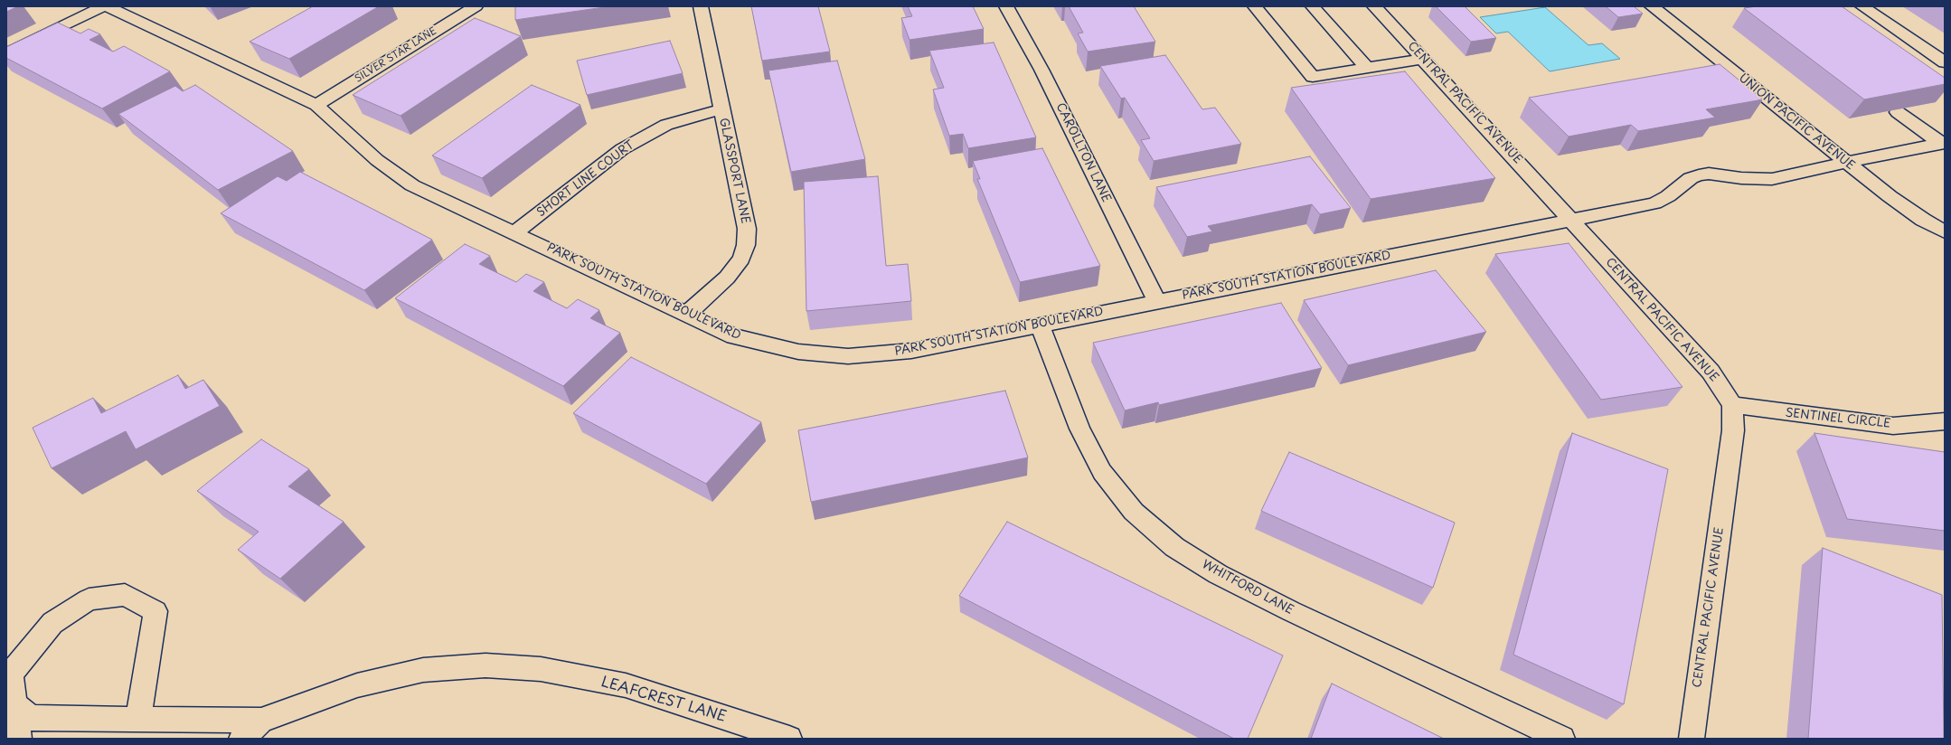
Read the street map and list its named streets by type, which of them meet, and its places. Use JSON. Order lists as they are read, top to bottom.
{
  "streets": {
    "street": [
      "SILVER STAR LANE",
      "CENTRAL PACIFIC AVENUE",
      "UNION PACIFIC AVENUE",
      "CAROLLTON LANE",
      "GLASSPORT LANE",
      "SHORT LINE COURT",
      "PARK SOUTH STATION BOULEVARD",
      "SENTINEL CIRCLE",
      "WHITFORD LANE",
      "LEAFCREST LANE"
    ]
  },
  "crossings": [
    ["SILVER STAR LANE", "PARK SOUTH STATION BOULEVARD"],
    ["CENTRAL PACIFIC AVENUE", "PARK SOUTH STATION BOULEVARD"],
    ["CENTRAL PACIFIC AVENUE", "SENTINEL CIRCLE"],
    ["UNION PACIFIC AVENUE", "PARK SOUTH STATION BOULEVARD"],
    ["CAROLLTON LANE", "PARK SOUTH STATION BOULEVARD"],
    ["GLASSPORT LANE", "SHORT LINE COURT"],
    ["GLASSPORT LANE", "PARK SOUTH STATION BOULEVARD"],
    ["SHORT LINE COURT", "PARK SOUTH STATION BOULEVARD"],
    ["PARK SOUTH STATION BOULEVARD", "WHITFORD LANE"]
  ]
}
